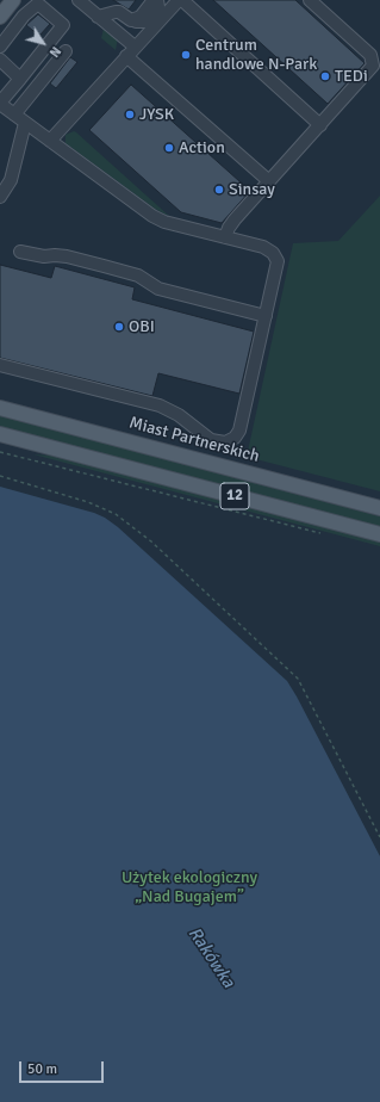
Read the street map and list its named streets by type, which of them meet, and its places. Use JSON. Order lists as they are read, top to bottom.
{
  "streets": {
    "main road": ["Miast Partnerskich", "12"]
  },
  "water": ["Rakówka"],
  "parks": ["Użytek ekologiczny „Nad Bugajem”"],
  "places": [
    "Centrum handlowe N-Park",
    "TEDi",
    "JYSK",
    "Action",
    "Sinsay",
    "OBI"
  ],
  "scale_bar": "50 m",
  "north": "bottom right"
}
